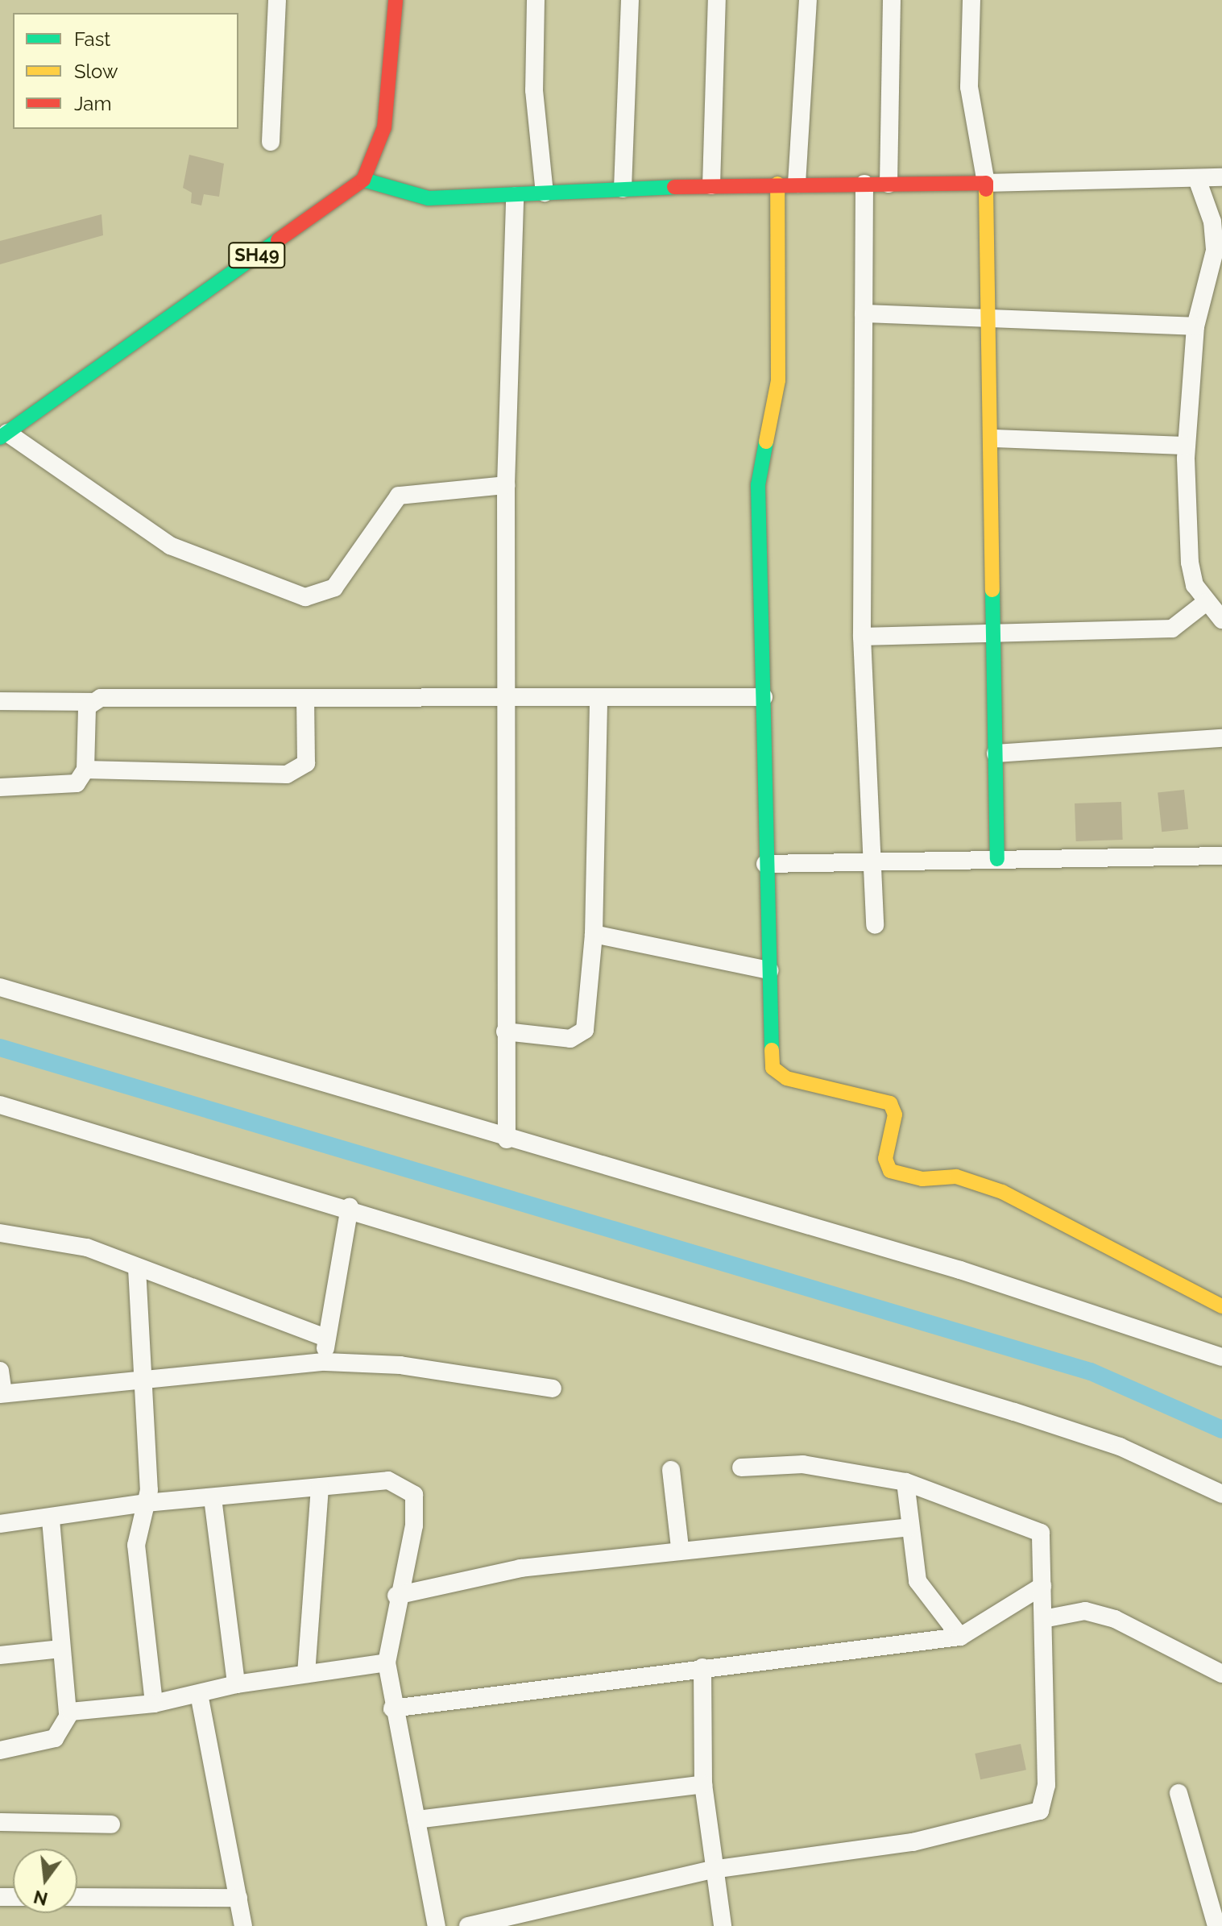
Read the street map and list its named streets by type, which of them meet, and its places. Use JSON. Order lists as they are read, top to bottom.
{
  "streets": {
    "street": ["SH49"]
  },
  "legend": ["Fast", "Slow", "Jam"],
  "north": "bottom"
}
